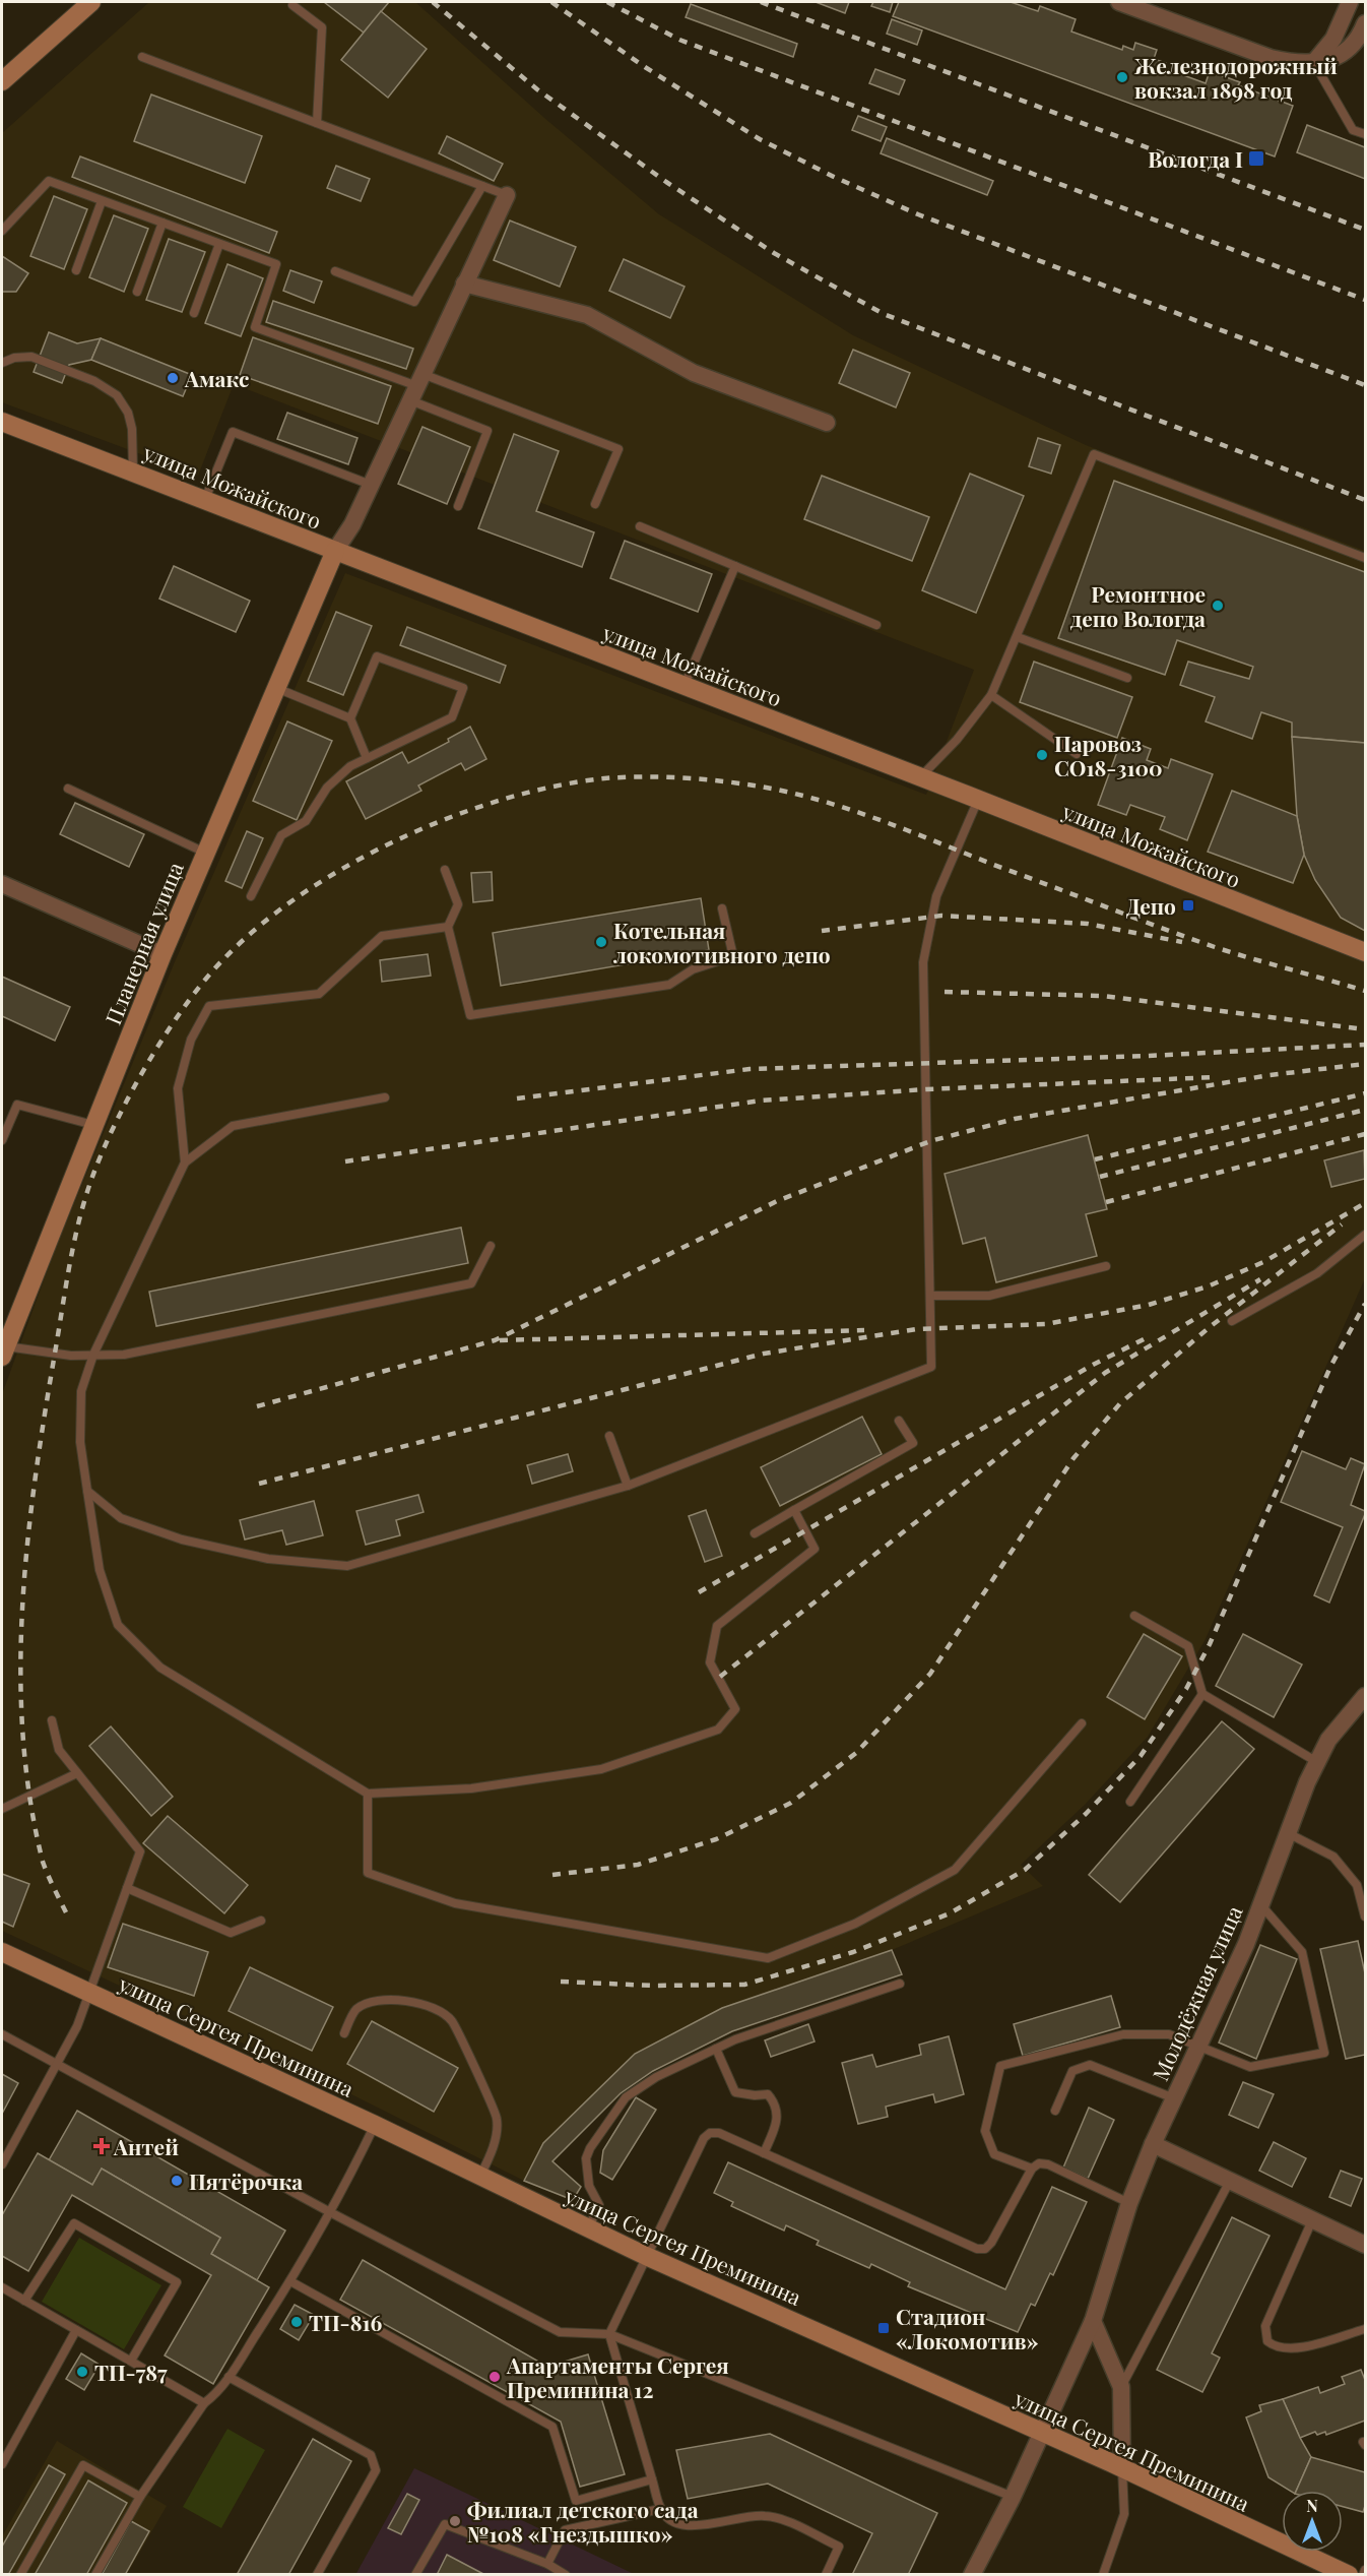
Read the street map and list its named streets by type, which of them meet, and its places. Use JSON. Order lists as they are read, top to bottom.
{
  "streets": {
    "street": [
      "улица Можайского",
      "Планерная улица",
      "Молодёжная улица",
      "улица Сергея Преминина"
    ]
  },
  "crossings": [
    ["улица Можайского", "Планерная улица"],
    ["Молодёжная улица", "улица Сергея Преминина"]
  ],
  "places": {
    "other": [
      "Железнодорожный вокзал 1898 год",
      "Амакс",
      "Ремонтное депо Вологда",
      "Паровоз СО18-3100",
      "Котельная локомотивного депо",
      "Пятёрочка",
      "ТП-816",
      "ТП-787",
      "Апартаменты Сергея Преминина 12",
      "Филиал детского сада №108 «Гнездышко»"
    ],
    "transit": ["Вологда I", "Депо", "Стадион «Локомотив»"],
    "health": ["Антей"]
  },
  "north": "top"
}
